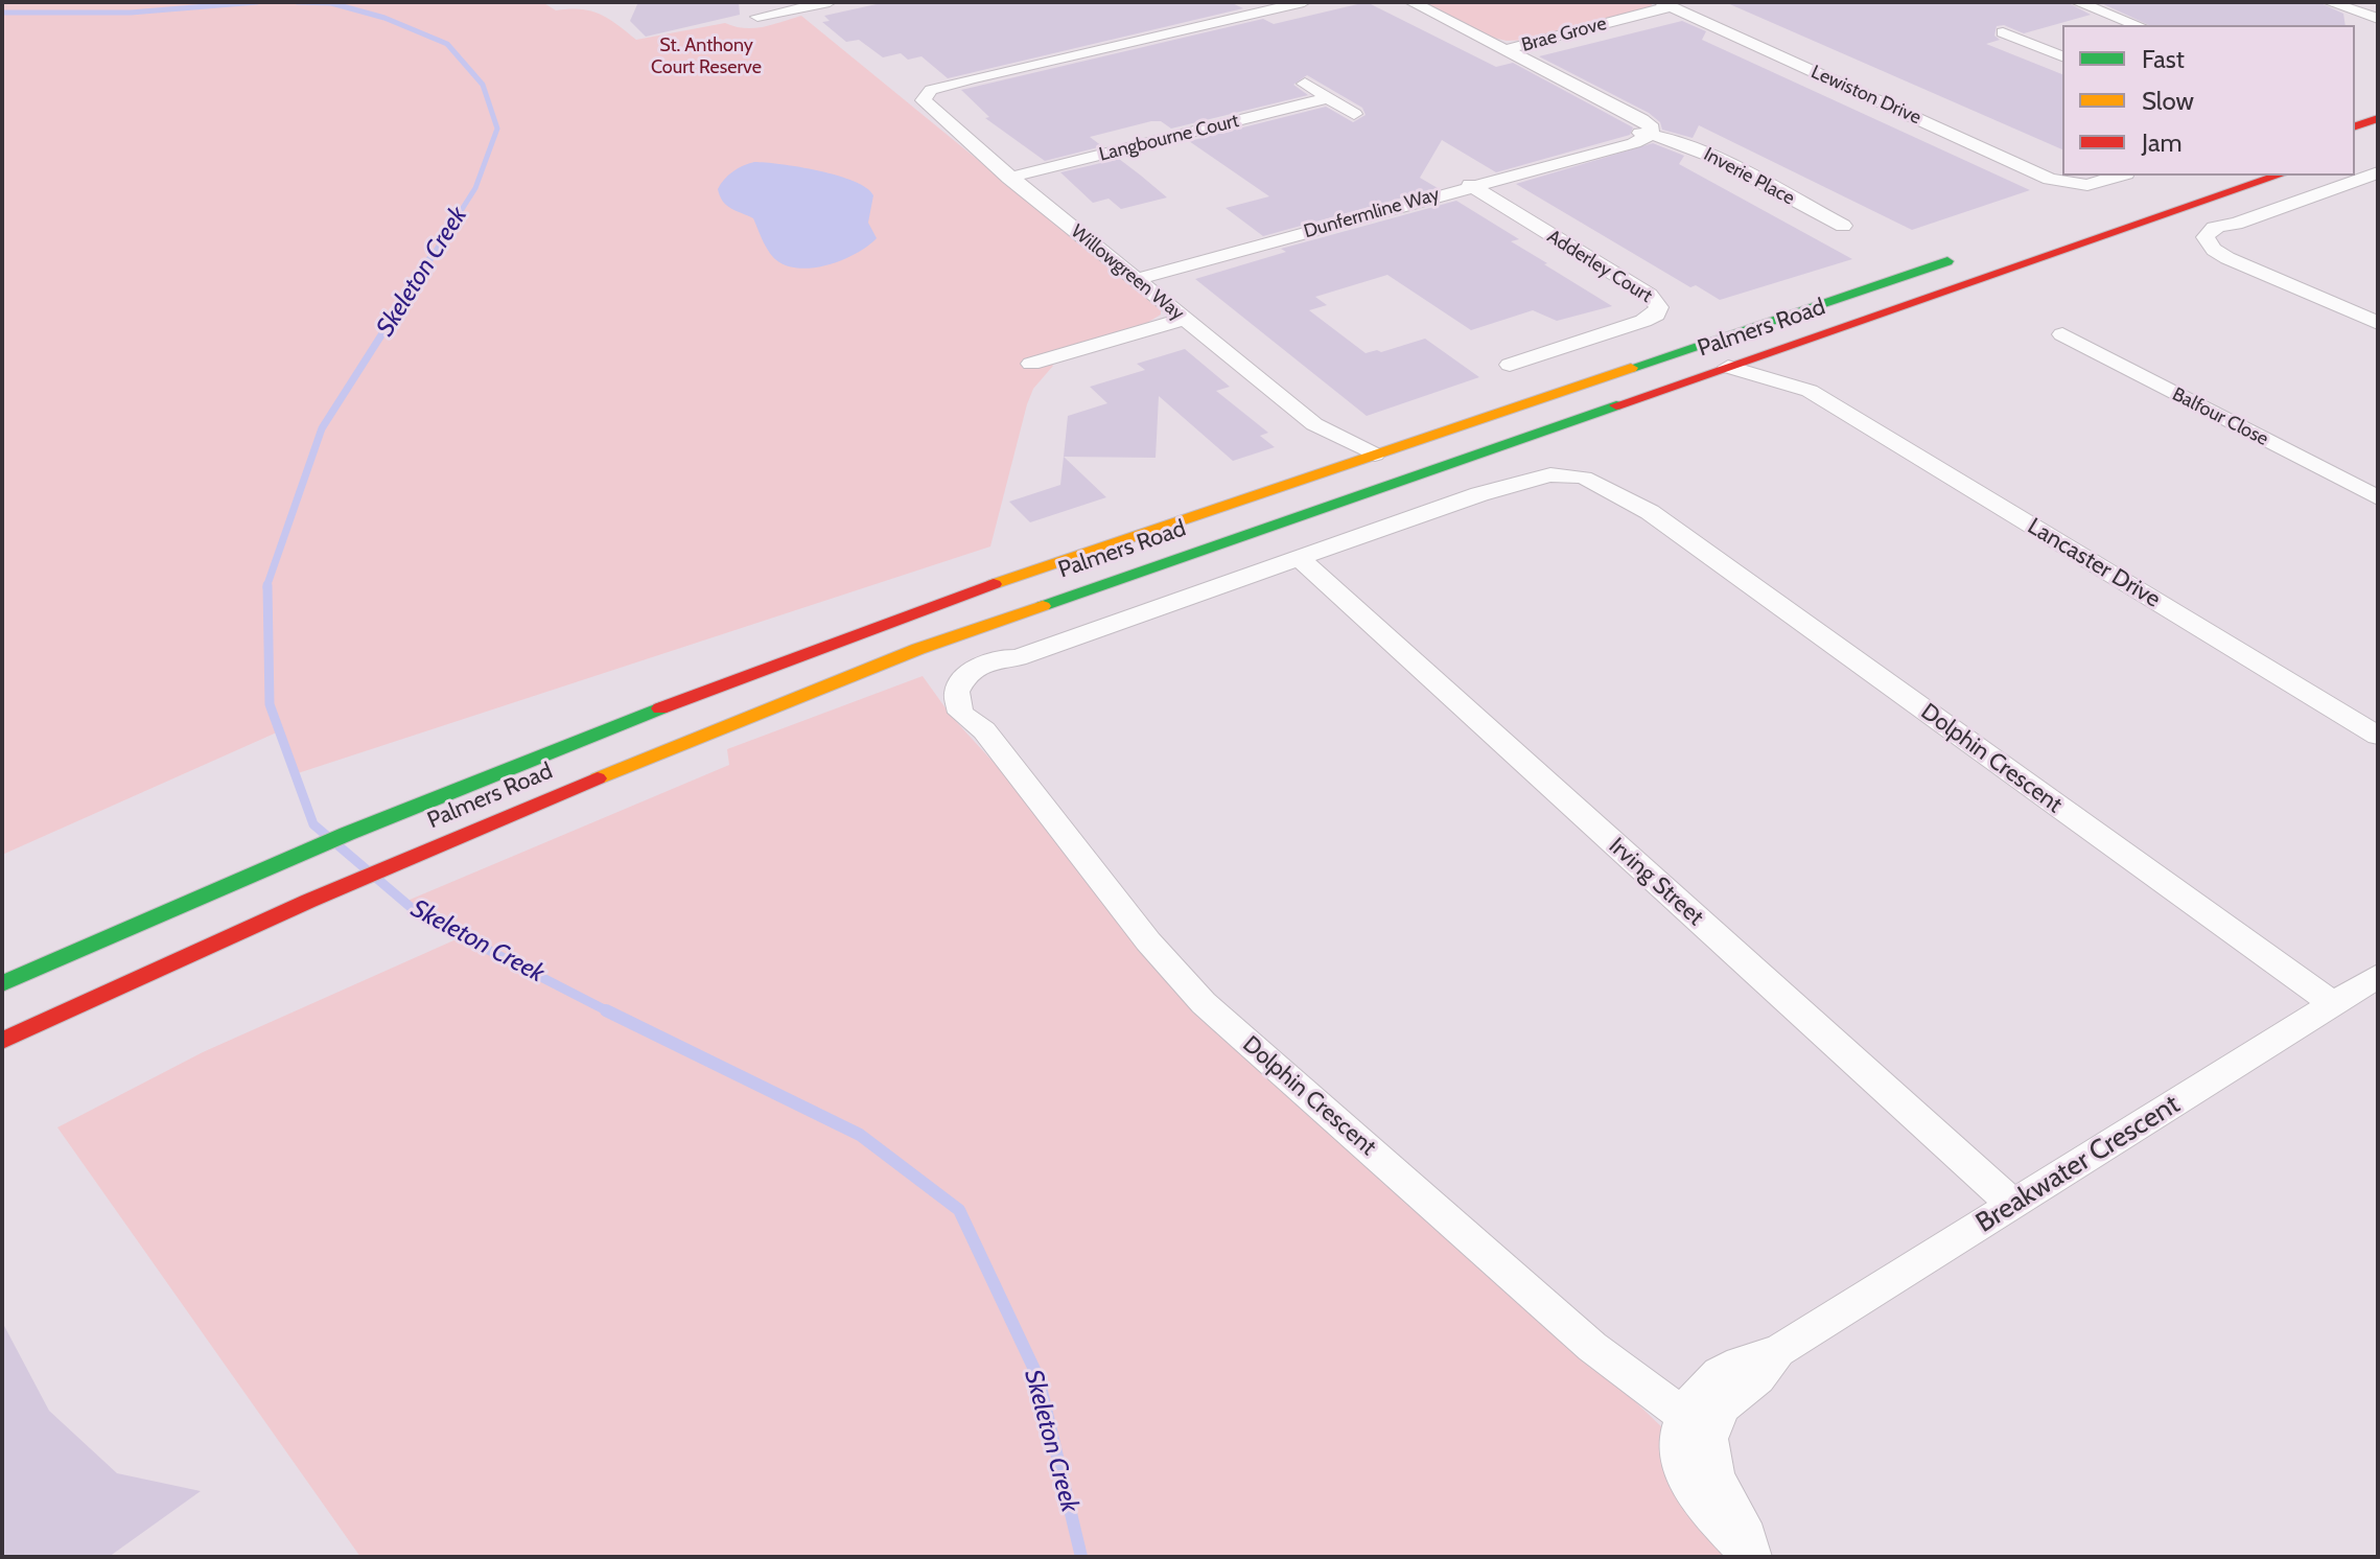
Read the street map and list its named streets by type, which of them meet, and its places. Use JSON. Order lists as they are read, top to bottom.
{
  "streets": {
    "main road": ["Palmers Road"],
    "street": [
      "Brae Grove",
      "Lewiston Drive",
      "Langbourne Court",
      "Inverie Place",
      "Dunfermline Way",
      "Adderley Court",
      "Willowgreen Way",
      "Balfour Close",
      "Lancaster Drive",
      "Dolphin Crescent",
      "Irving Street",
      "Breakwater Crescent"
    ]
  },
  "crossings": [
    ["Brae Grove", "Lewiston Drive"],
    ["Langbourne Court", "Willowgreen Way"],
    ["Inverie Place", "Dunfermline Way"],
    ["Dunfermline Way", "Adderley Court"],
    ["Dunfermline Way", "Willowgreen Way"],
    ["Willowgreen Way", "Palmers Road"],
    ["Palmers Road", "Lancaster Drive"],
    ["Dolphin Crescent", "Irving Street"],
    ["Dolphin Crescent", "Breakwater Crescent"],
    ["Irving Street", "Breakwater Crescent"]
  ],
  "water": ["Skeleton Creek"],
  "parks": ["St. Anthony Court Reserve"],
  "legend": ["Fast", "Slow", "Jam"]
}
